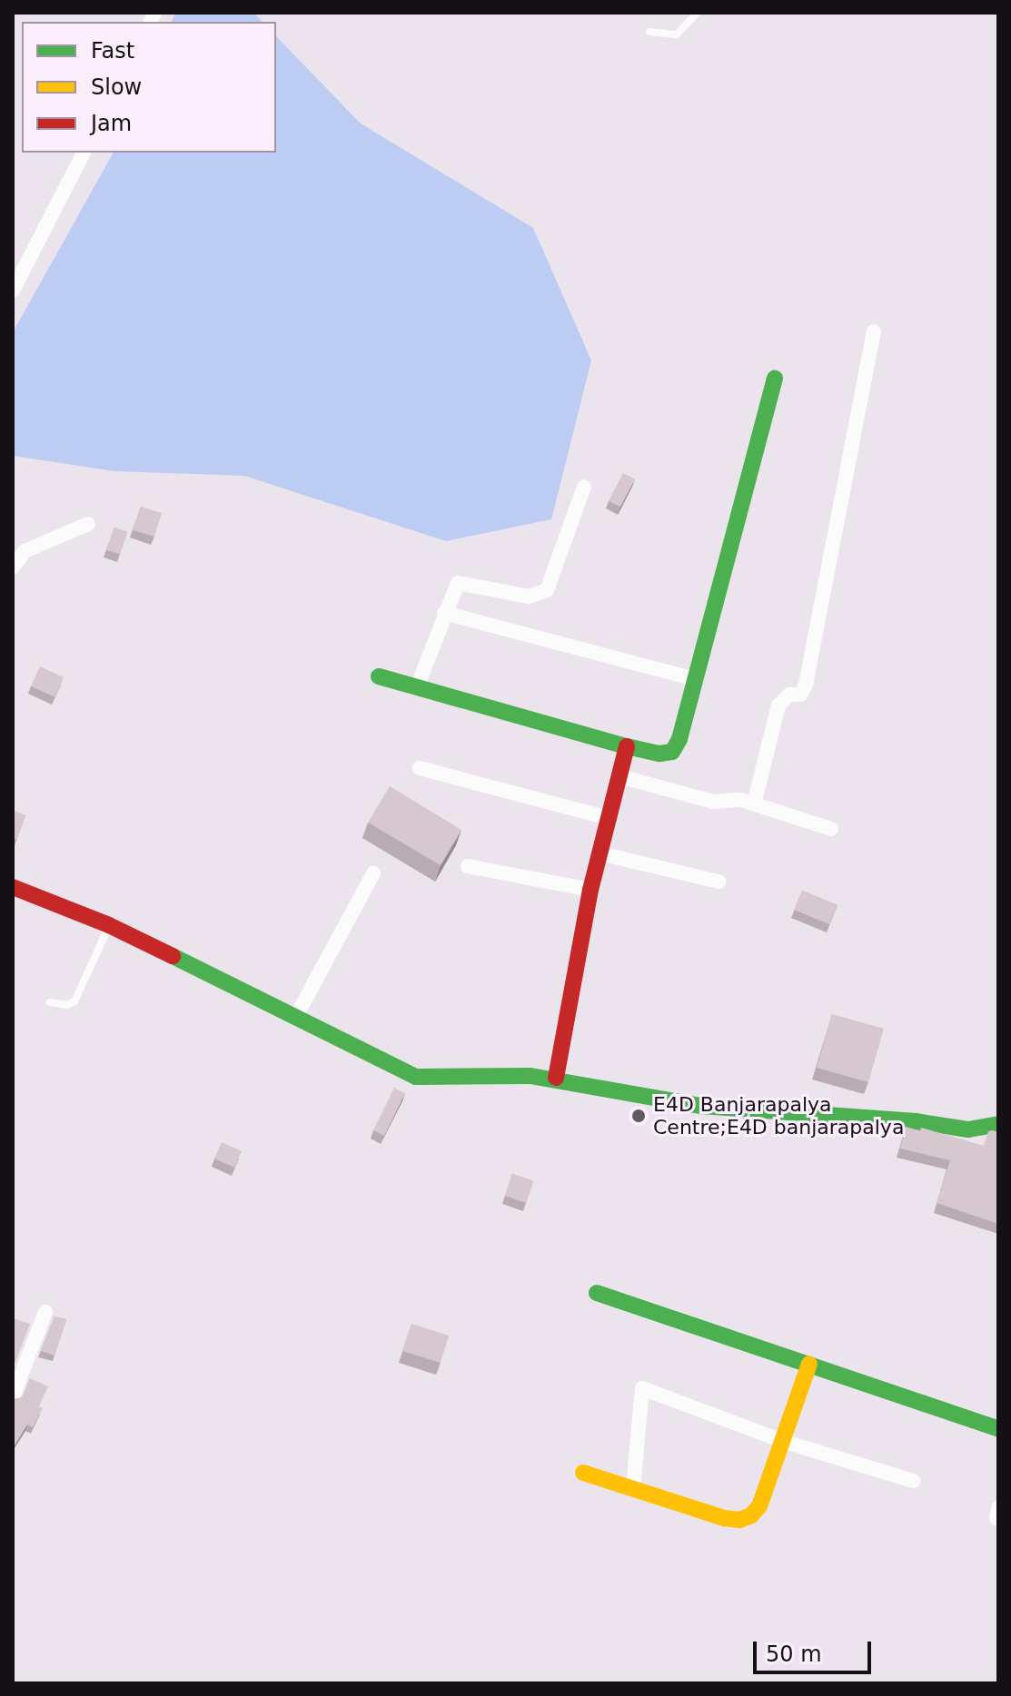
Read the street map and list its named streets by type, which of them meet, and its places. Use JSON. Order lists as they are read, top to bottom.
{
  "places": ["E4D Banjarapalya Centre;E4D banjarapalya"],
  "legend": ["Fast", "Slow", "Jam"],
  "scale_bar": "50 m"
}
